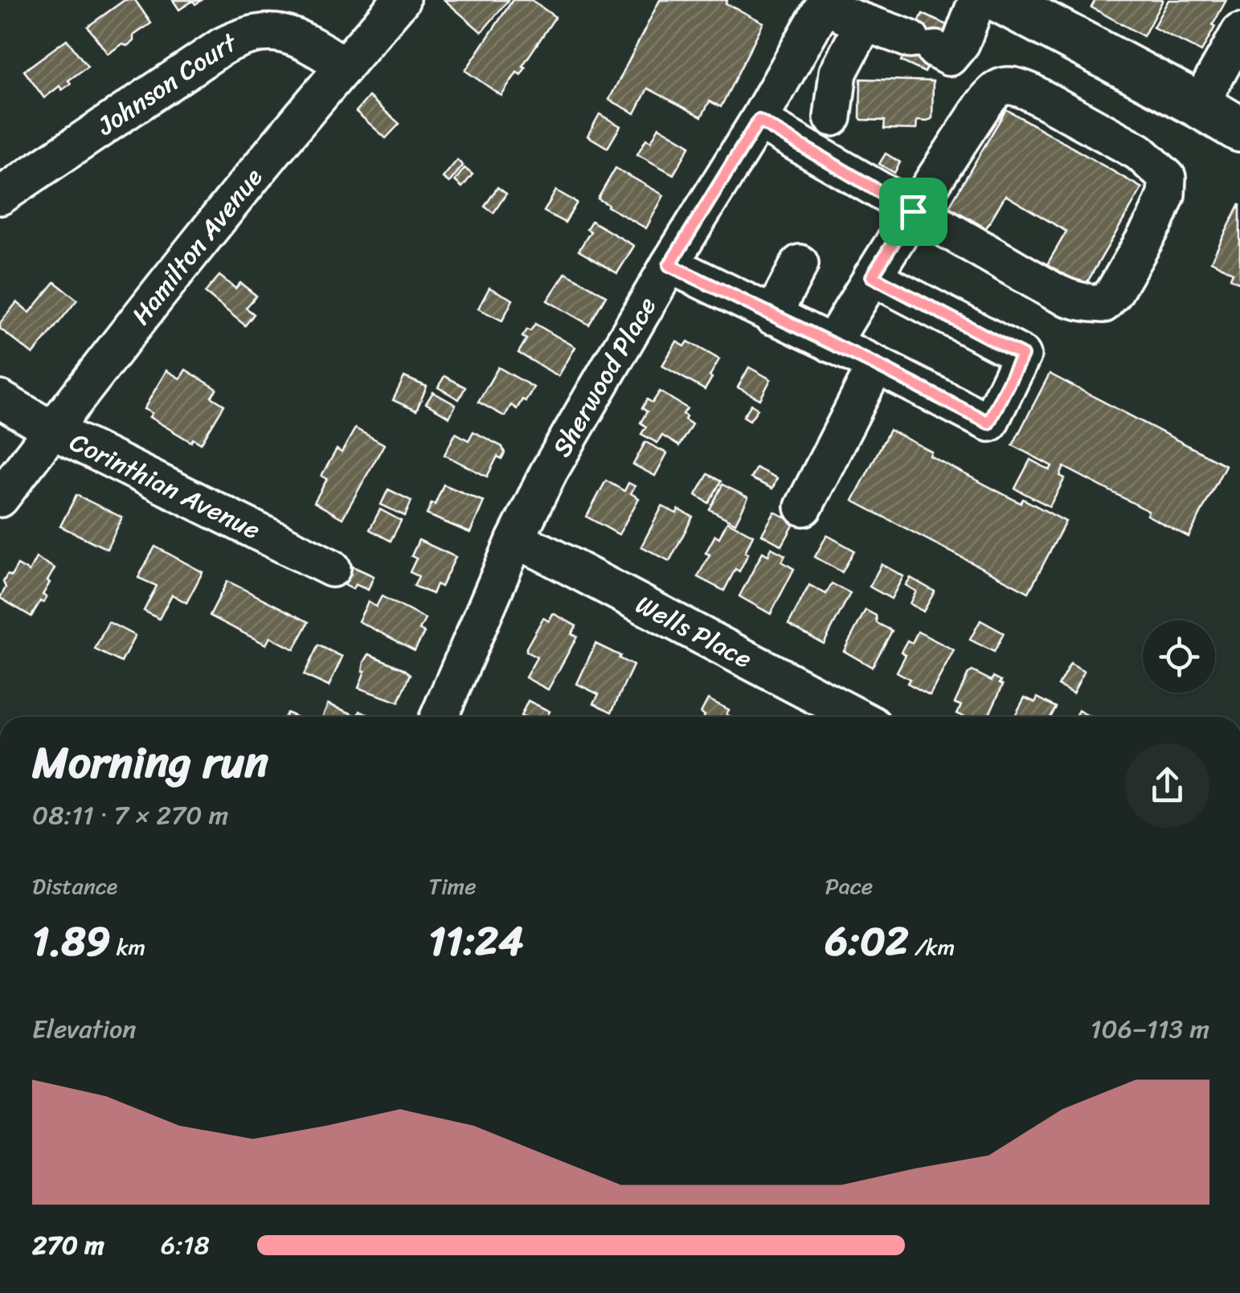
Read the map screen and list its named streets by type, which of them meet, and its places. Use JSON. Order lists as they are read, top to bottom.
{
  "streets": {
    "street": [
      "Johnson Court",
      "Hamilton Avenue",
      "Sherwood Place",
      "Corinthian Avenue",
      "Wells Place"
    ]
  },
  "crossings": [
    ["Johnson Court", "Hamilton Avenue"],
    ["Hamilton Avenue", "Corinthian Avenue"],
    ["Sherwood Place", "Wells Place"]
  ],
  "page": {
    "heading": ["Morning run", "08:11 · 7 × 270 m"],
    "stats": [
      ["Distance", "1.89 km"],
      ["Time", "11:24"],
      ["Pace", "6:02 /km"]
    ],
    "chart": ["Elevation", "106–113 m"],
    "list": [
      {
        "name": "270 m",
        "note": "6:18"
      }
    ]
  }
}
